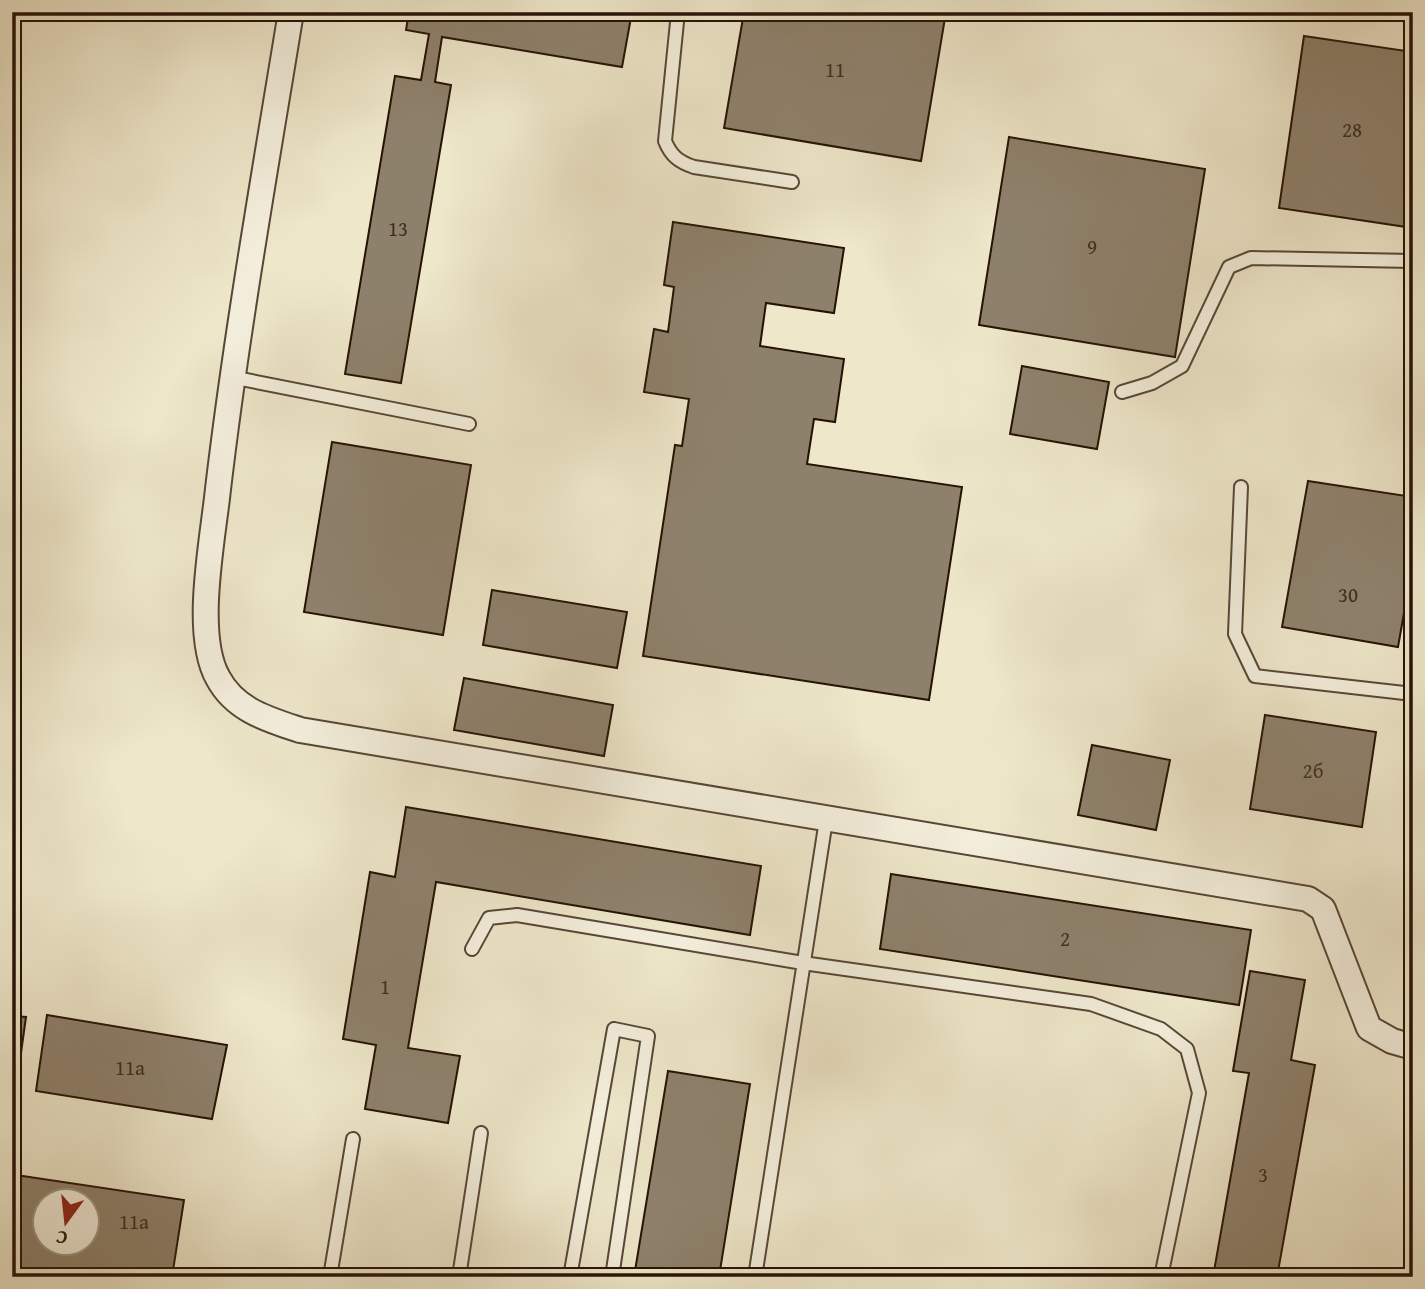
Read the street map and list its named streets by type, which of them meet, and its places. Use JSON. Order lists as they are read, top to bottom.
{
  "house_numbers": [
    "11",
    "28",
    "13",
    "9",
    "30",
    "2б",
    "2",
    "1",
    "11а",
    "3",
    "11а"
  ],
  "north": "bottom"
}
